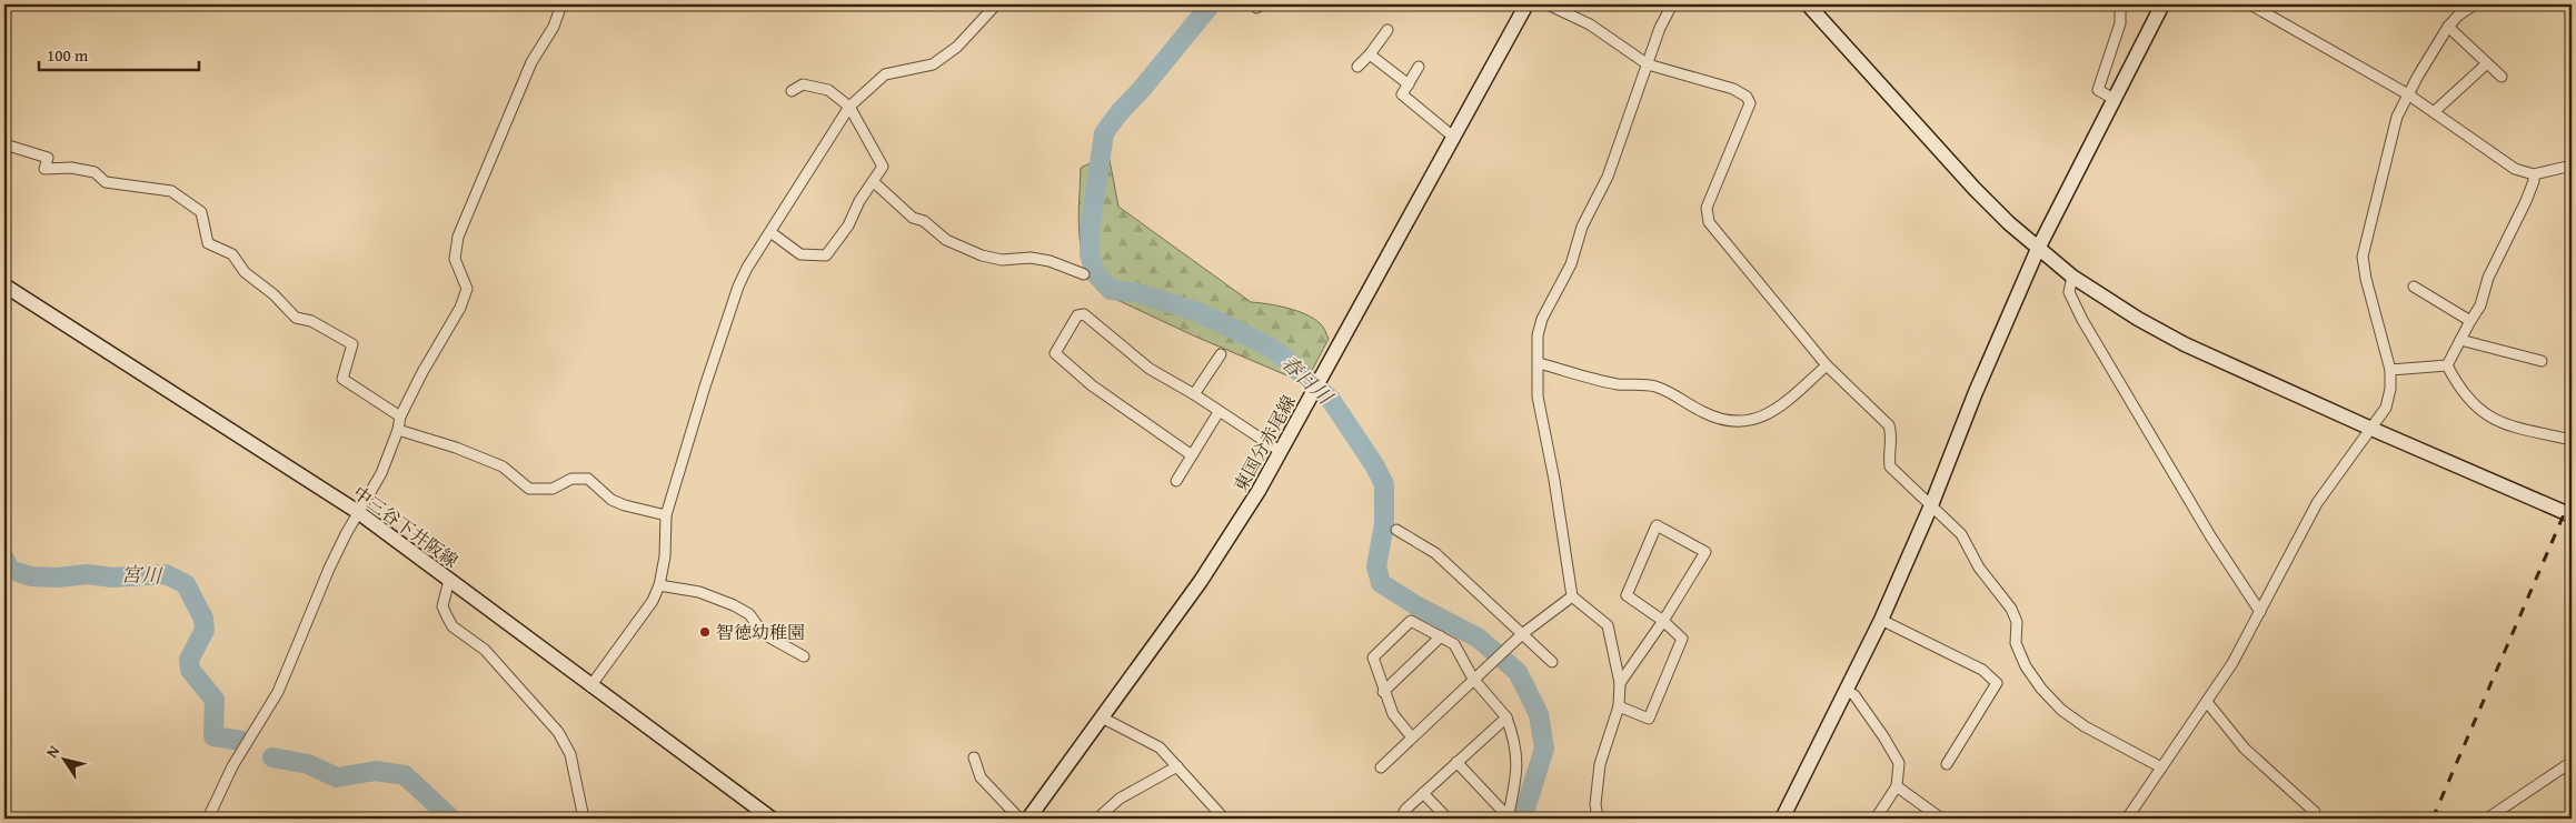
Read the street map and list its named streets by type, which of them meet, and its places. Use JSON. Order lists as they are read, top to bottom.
{
  "streets": {
    "street": ["東国分赤尾線", "中三谷下井阪線"]
  },
  "water": ["春日川", "宮川"],
  "places": ["智徳幼稚園"],
  "scale_bar": "100 m",
  "north": "top left"
}
